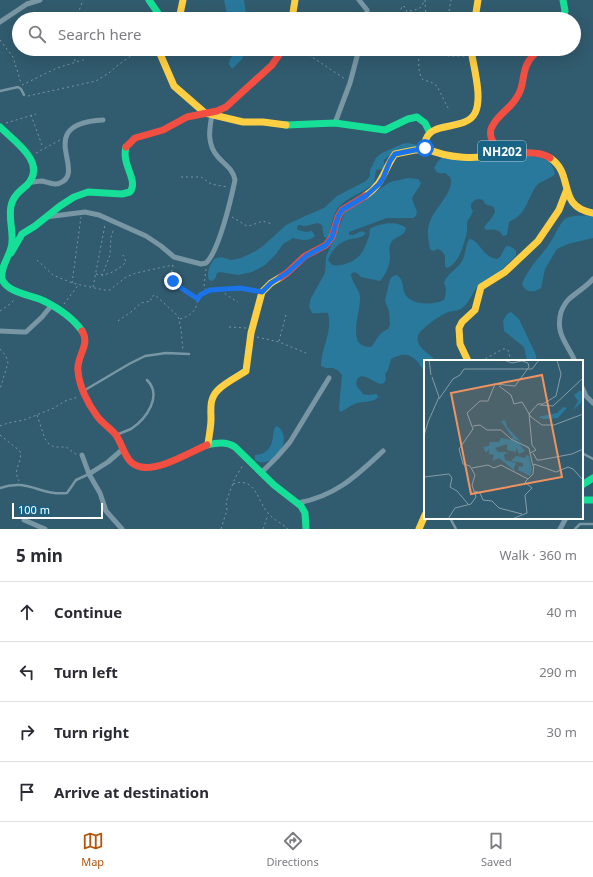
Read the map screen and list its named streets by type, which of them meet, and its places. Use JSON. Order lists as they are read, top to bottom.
{
  "streets": {
    "main road": ["NH202"]
  },
  "scale_bar": "100 m",
  "page": {
    "search": "Search here",
    "scale": "100 m",
    "heading": ["5 min", "Walk · 360 m"],
    "list": [
      ["Continue", "40 m"],
      ["Turn left", "290 m"],
      ["Turn right", "30 m"],
      "Arrive at destination"
    ],
    "nav": ["Map", "Directions", "Saved"]
  }
}
